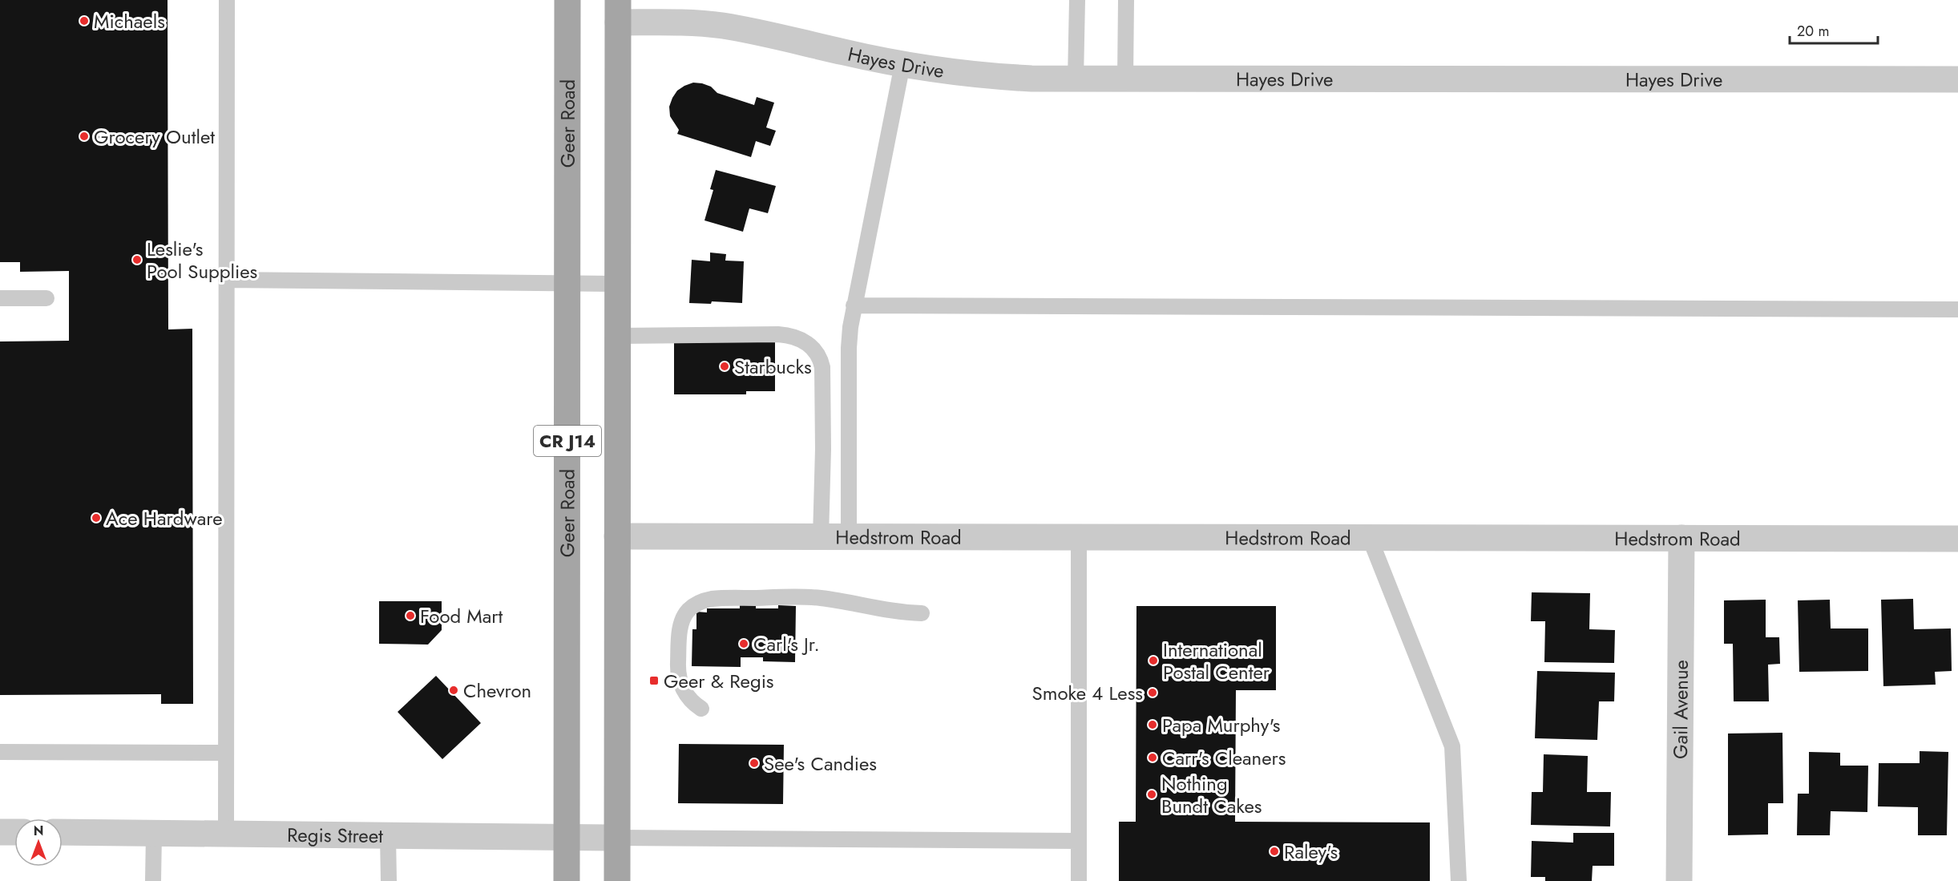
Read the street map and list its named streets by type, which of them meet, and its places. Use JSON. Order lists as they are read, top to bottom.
{
  "streets": {
    "main road": ["Geer Road", "CR J14"],
    "street": [
      "Hayes Drive",
      "Hedstrom Road",
      "Gail Avenue",
      "Regis Street"
    ]
  },
  "crossings": [
    ["Hayes Drive", "CR J14"],
    ["Geer Road", "Regis Street"],
    ["CR J14", "Hedstrom Road"],
    ["CR J14", "Regis Street"],
    ["Hedstrom Road", "Gail Avenue"]
  ],
  "places": {
    "other": [
      "Michaels",
      "Grocery Outlet",
      "Leslie's Pool Supplies",
      "Starbucks",
      "Ace Hardware",
      "Food Mart",
      "Carl's Jr.",
      "International Postal Center",
      "Chevron",
      "Smoke 4 Less",
      "Papa Murphy's",
      "Carr's Cleaners",
      "See's Candies",
      "Nothing Bundt Cakes",
      "Raley's"
    ],
    "transit": ["Geer & Regis"]
  },
  "scale_bar": "20 m",
  "north": "top"
}
